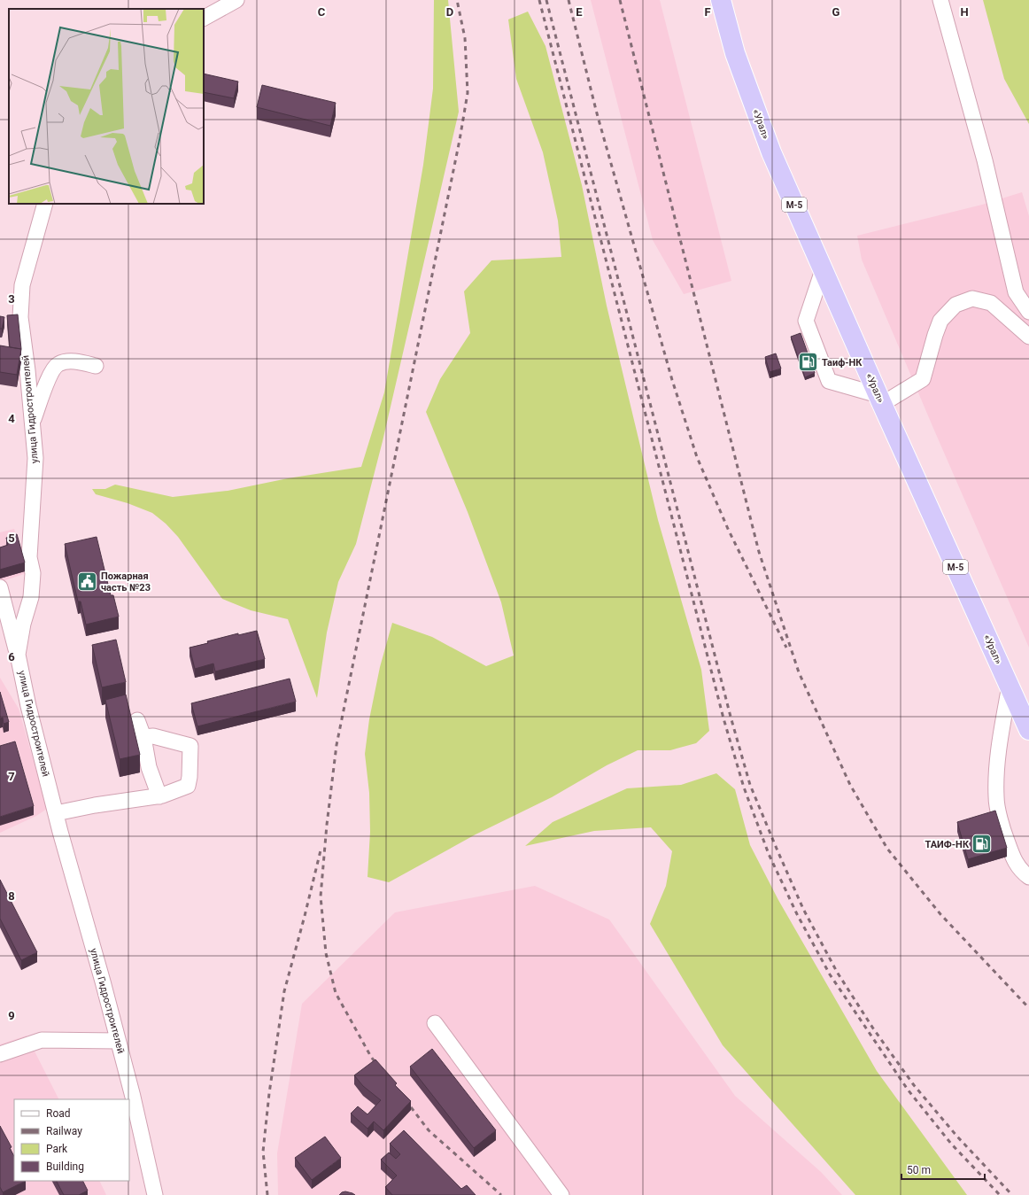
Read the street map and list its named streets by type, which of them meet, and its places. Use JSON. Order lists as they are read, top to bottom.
{
  "streets": {
    "highway": ["«Урал»", "М-5"],
    "street": ["улица Гидростроителей"]
  },
  "places": {
    "fuel station": ["Таиф-НК", "ТАИФ-НК"],
    "public building": ["Пожарная часть №23"]
  },
  "legend": [
    "Road",
    "Railway",
    "Park",
    "Building"
  ],
  "scale_bar": "50 m",
  "grid": {
    "columns": [
      "C",
      "D",
      "E",
      "F",
      "G",
      "H"
    ],
    "rows": [
      "3",
      "4",
      "5",
      "6",
      "7",
      "8",
      "9"
    ]
  }
}
